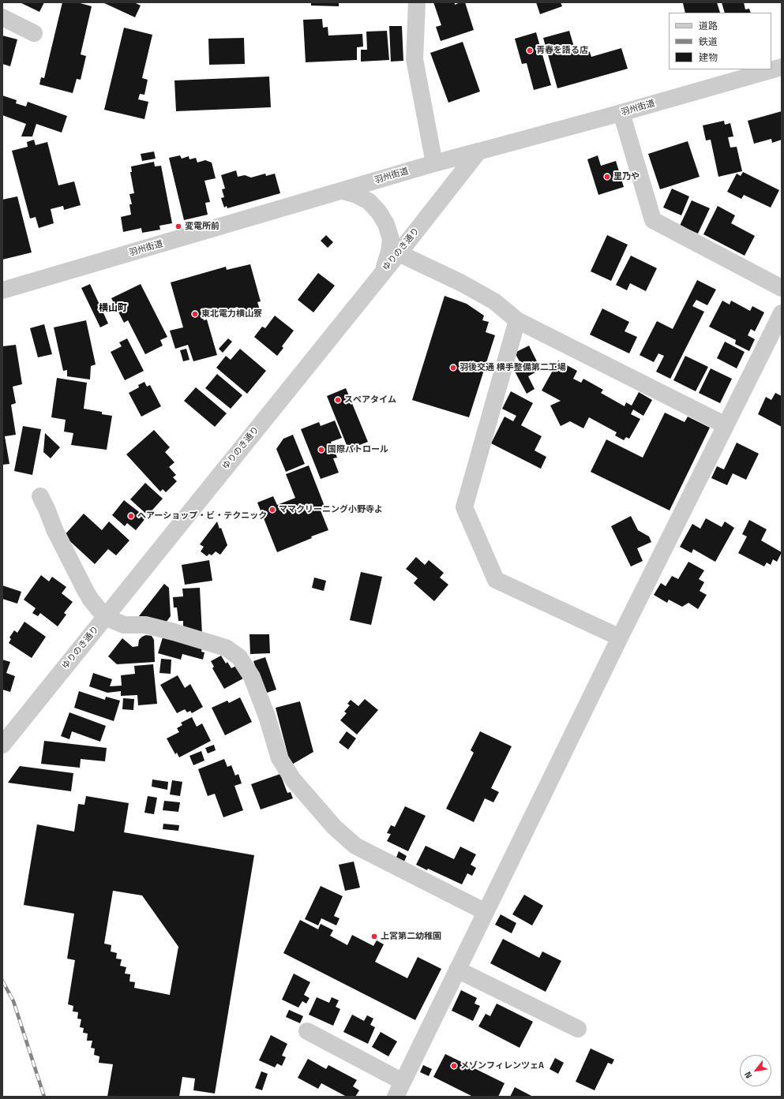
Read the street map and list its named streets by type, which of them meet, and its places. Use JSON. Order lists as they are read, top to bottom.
{
  "streets": {
    "street": ["羽州街道", "ゆりのき通り"]
  },
  "crossings": [
    ["羽州街道", "ゆりのき通り"]
  ],
  "districts": ["横山町"],
  "places": [
    "青春を語る店",
    "里乃や",
    "変電所前",
    "東北電力横山寮",
    "羽後交通 横手整備第二工場",
    "スペアタイム",
    "国際パトロール",
    "ママクリーニング小野寺よ",
    "ヘアーショップ・ビ・テクニック",
    "上宮第二幼稚園",
    "メゾンフィレンツェA"
  ],
  "legend": ["道路", "鉄道", "建物"],
  "north": "bottom left"
}
